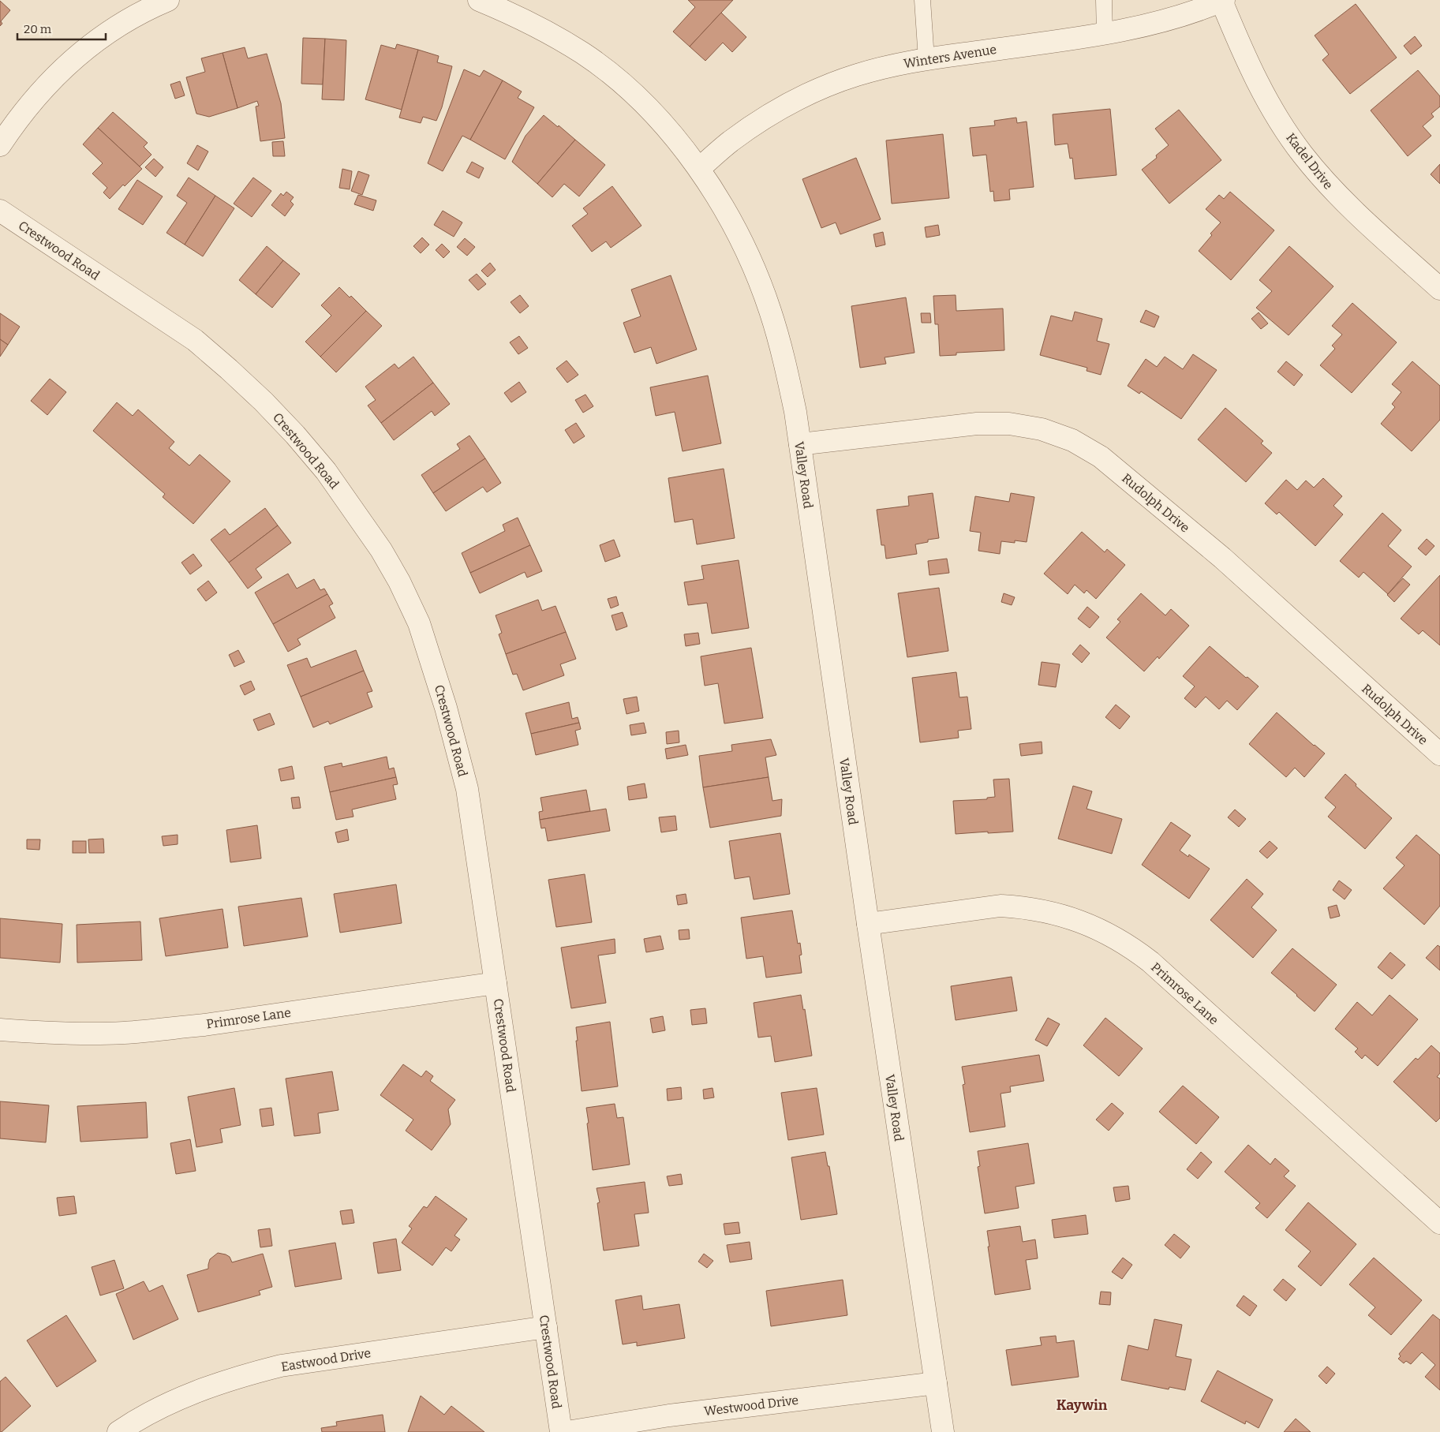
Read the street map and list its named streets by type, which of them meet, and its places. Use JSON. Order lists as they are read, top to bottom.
{
  "streets": {
    "street": [
      "Winters Avenue",
      "Kadel Drive",
      "Crestwood Road",
      "Valley Road",
      "Rudolph Drive",
      "Primrose Lane",
      "Eastwood Drive",
      "Westwood Drive"
    ]
  },
  "crossings": [
    ["Winters Avenue", "Kadel Drive"],
    ["Winters Avenue", "Valley Road"],
    ["Crestwood Road", "Primrose Lane"],
    ["Crestwood Road", "Eastwood Drive"],
    ["Valley Road", "Rudolph Drive"],
    ["Valley Road", "Primrose Lane"],
    ["Valley Road", "Westwood Drive"]
  ],
  "districts": ["Kaywin"],
  "scale_bar": "20 m"
}
